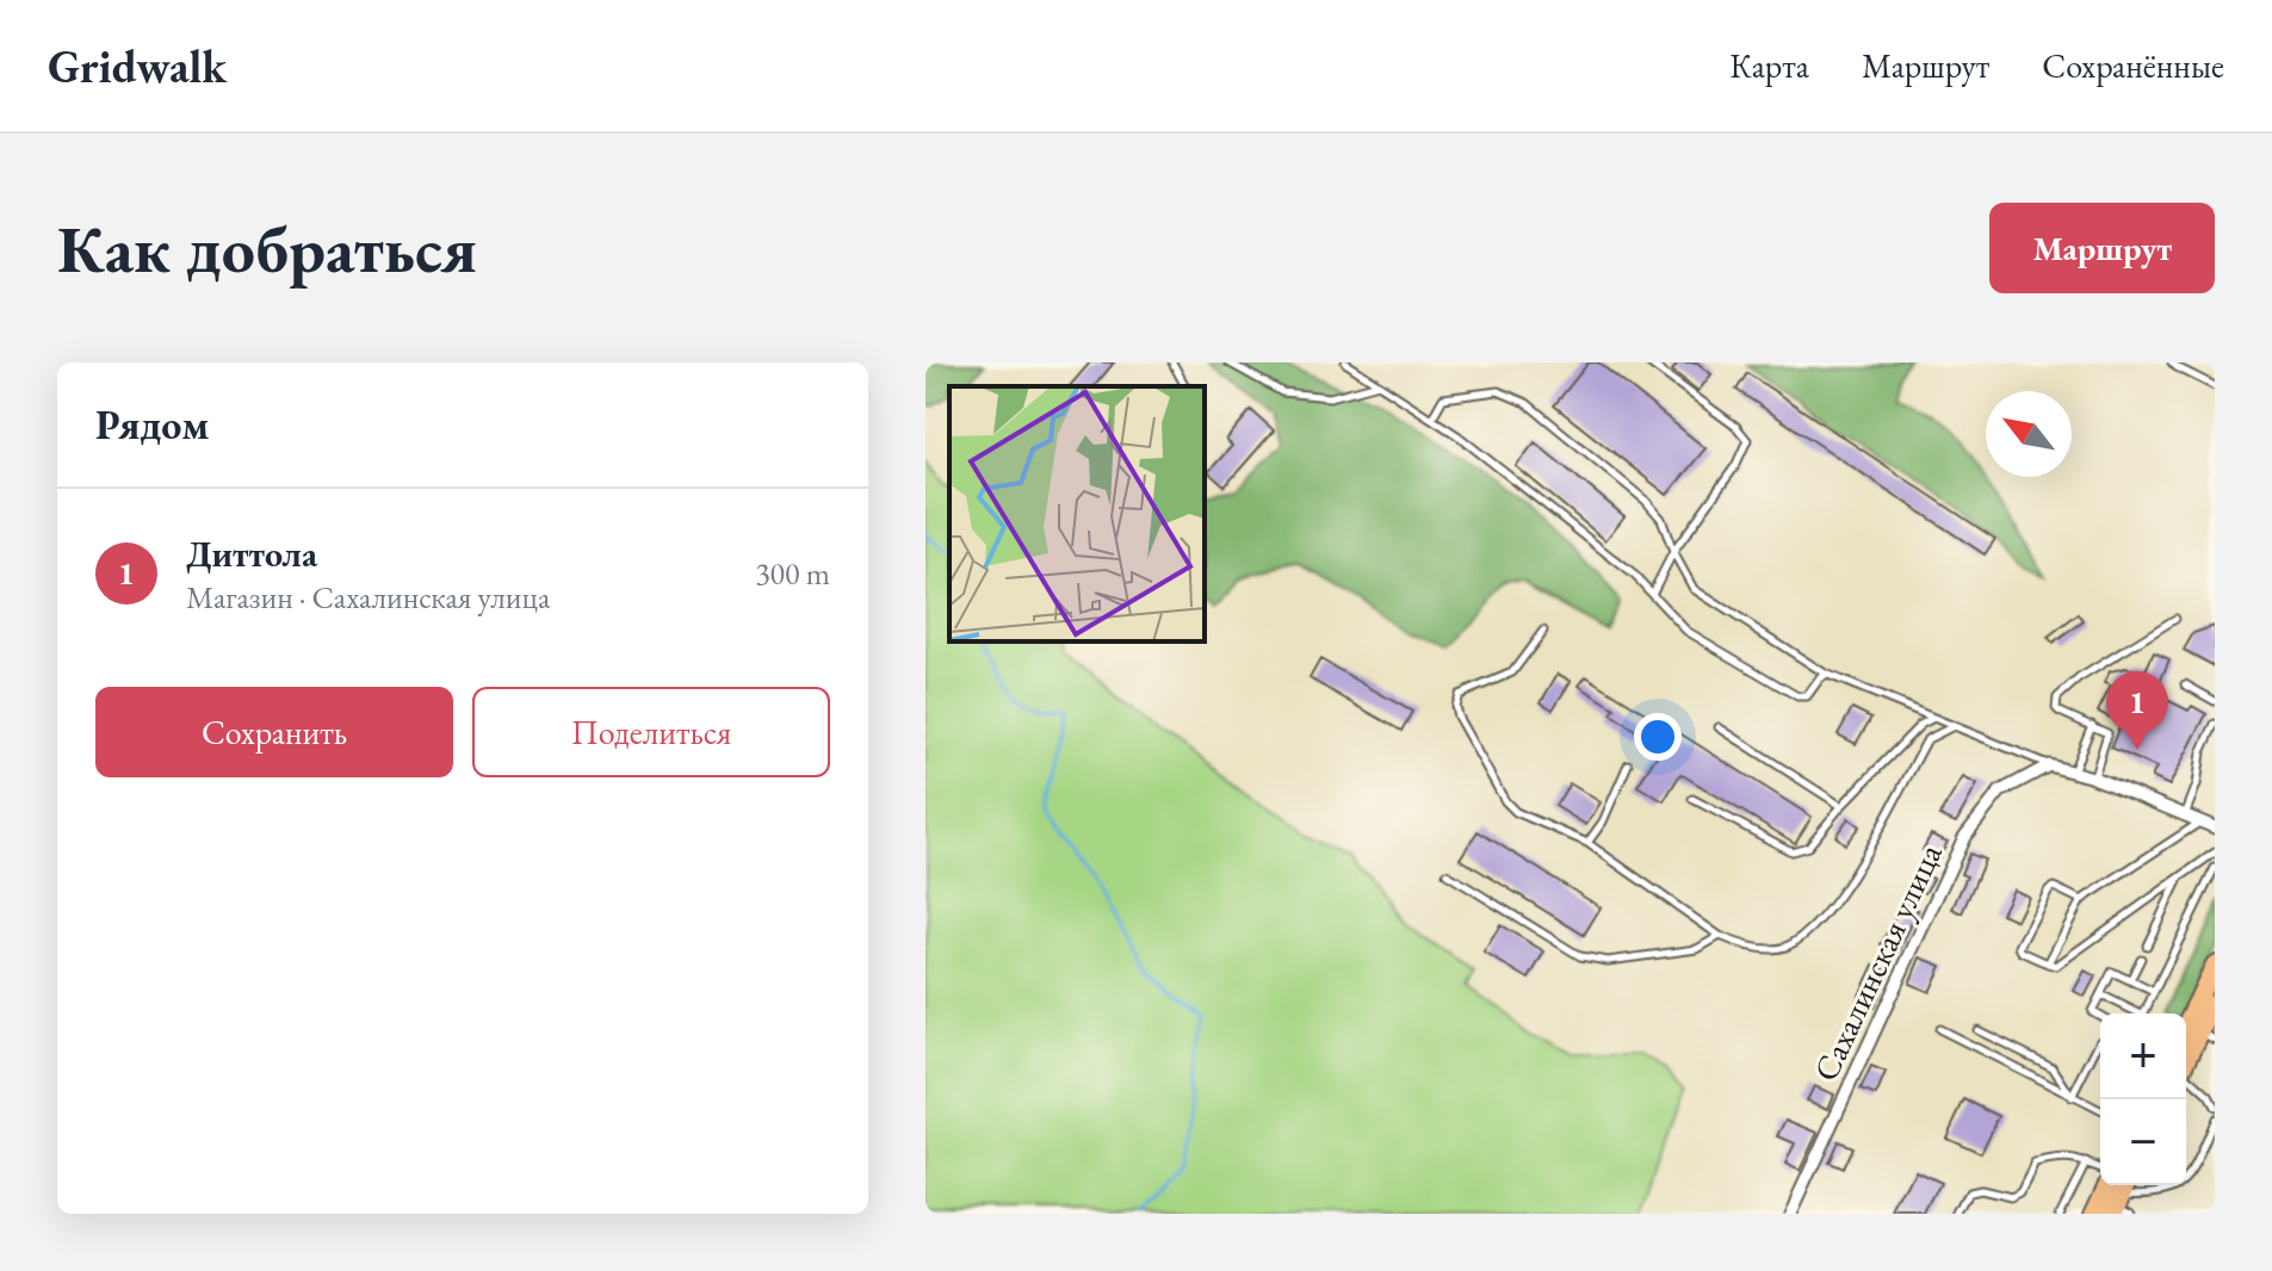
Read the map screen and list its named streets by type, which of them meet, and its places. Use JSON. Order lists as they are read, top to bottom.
{
  "streets": {
    "street": ["Сахалинская улица"]
  },
  "north": "top left",
  "page": {
    "header": "Gridwalk",
    "nav": ["Карта", "Маршрут", "Сохранённые"],
    "buttons": [
      "Маршрут",
      ["Сохранить", "Поделиться"]
    ],
    "title": "Как добраться",
    "heading": "Рядом",
    "list": [
      {
        "mark": "1",
        "name": "Диттола",
        "note": "Магазин · Сахалинская улица",
        "value": "300 m"
      }
    ],
    "pins": "1",
    "map_buttons": ["+", "−"]
  }
}
